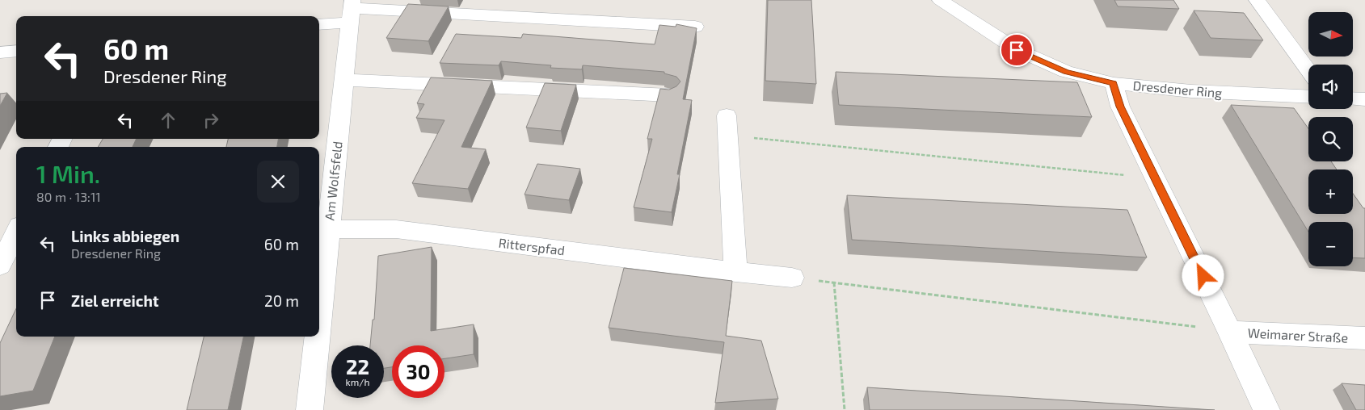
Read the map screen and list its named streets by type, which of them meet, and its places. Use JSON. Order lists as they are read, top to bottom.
{
  "streets": {
    "street": [
      "Dresdener Ring",
      "Am Wolfsfeld",
      "Ritterspfad",
      "Weimarer Straße"
    ]
  },
  "crossings": [
    ["Am Wolfsfeld", "Ritterspfad"]
  ],
  "north": "right",
  "page": {
    "map_buttons": ["+", "−"],
    "turn": ["60 m", "Dresdener Ring"],
    "heading": ["1 Min.", "80 m · 13:11"],
    "list": [
      {
        "name": "Links abbiegen",
        "note": "Dresdener Ring",
        "value": "60 m"
      },
      {
        "name": "Ziel erreicht",
        "value": "20 m"
      }
    ],
    "speed": "22 km/h",
    "limit": "30"
  }
}
